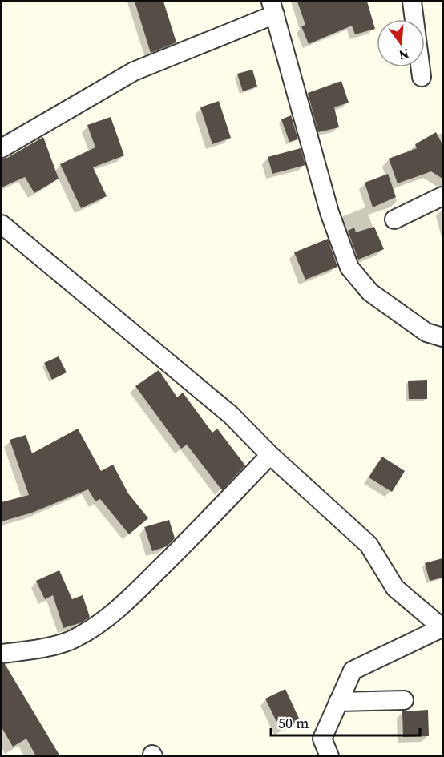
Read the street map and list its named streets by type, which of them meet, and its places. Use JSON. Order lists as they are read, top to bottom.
{
  "scale_bar": "50 m",
  "north": "bottom"
}
